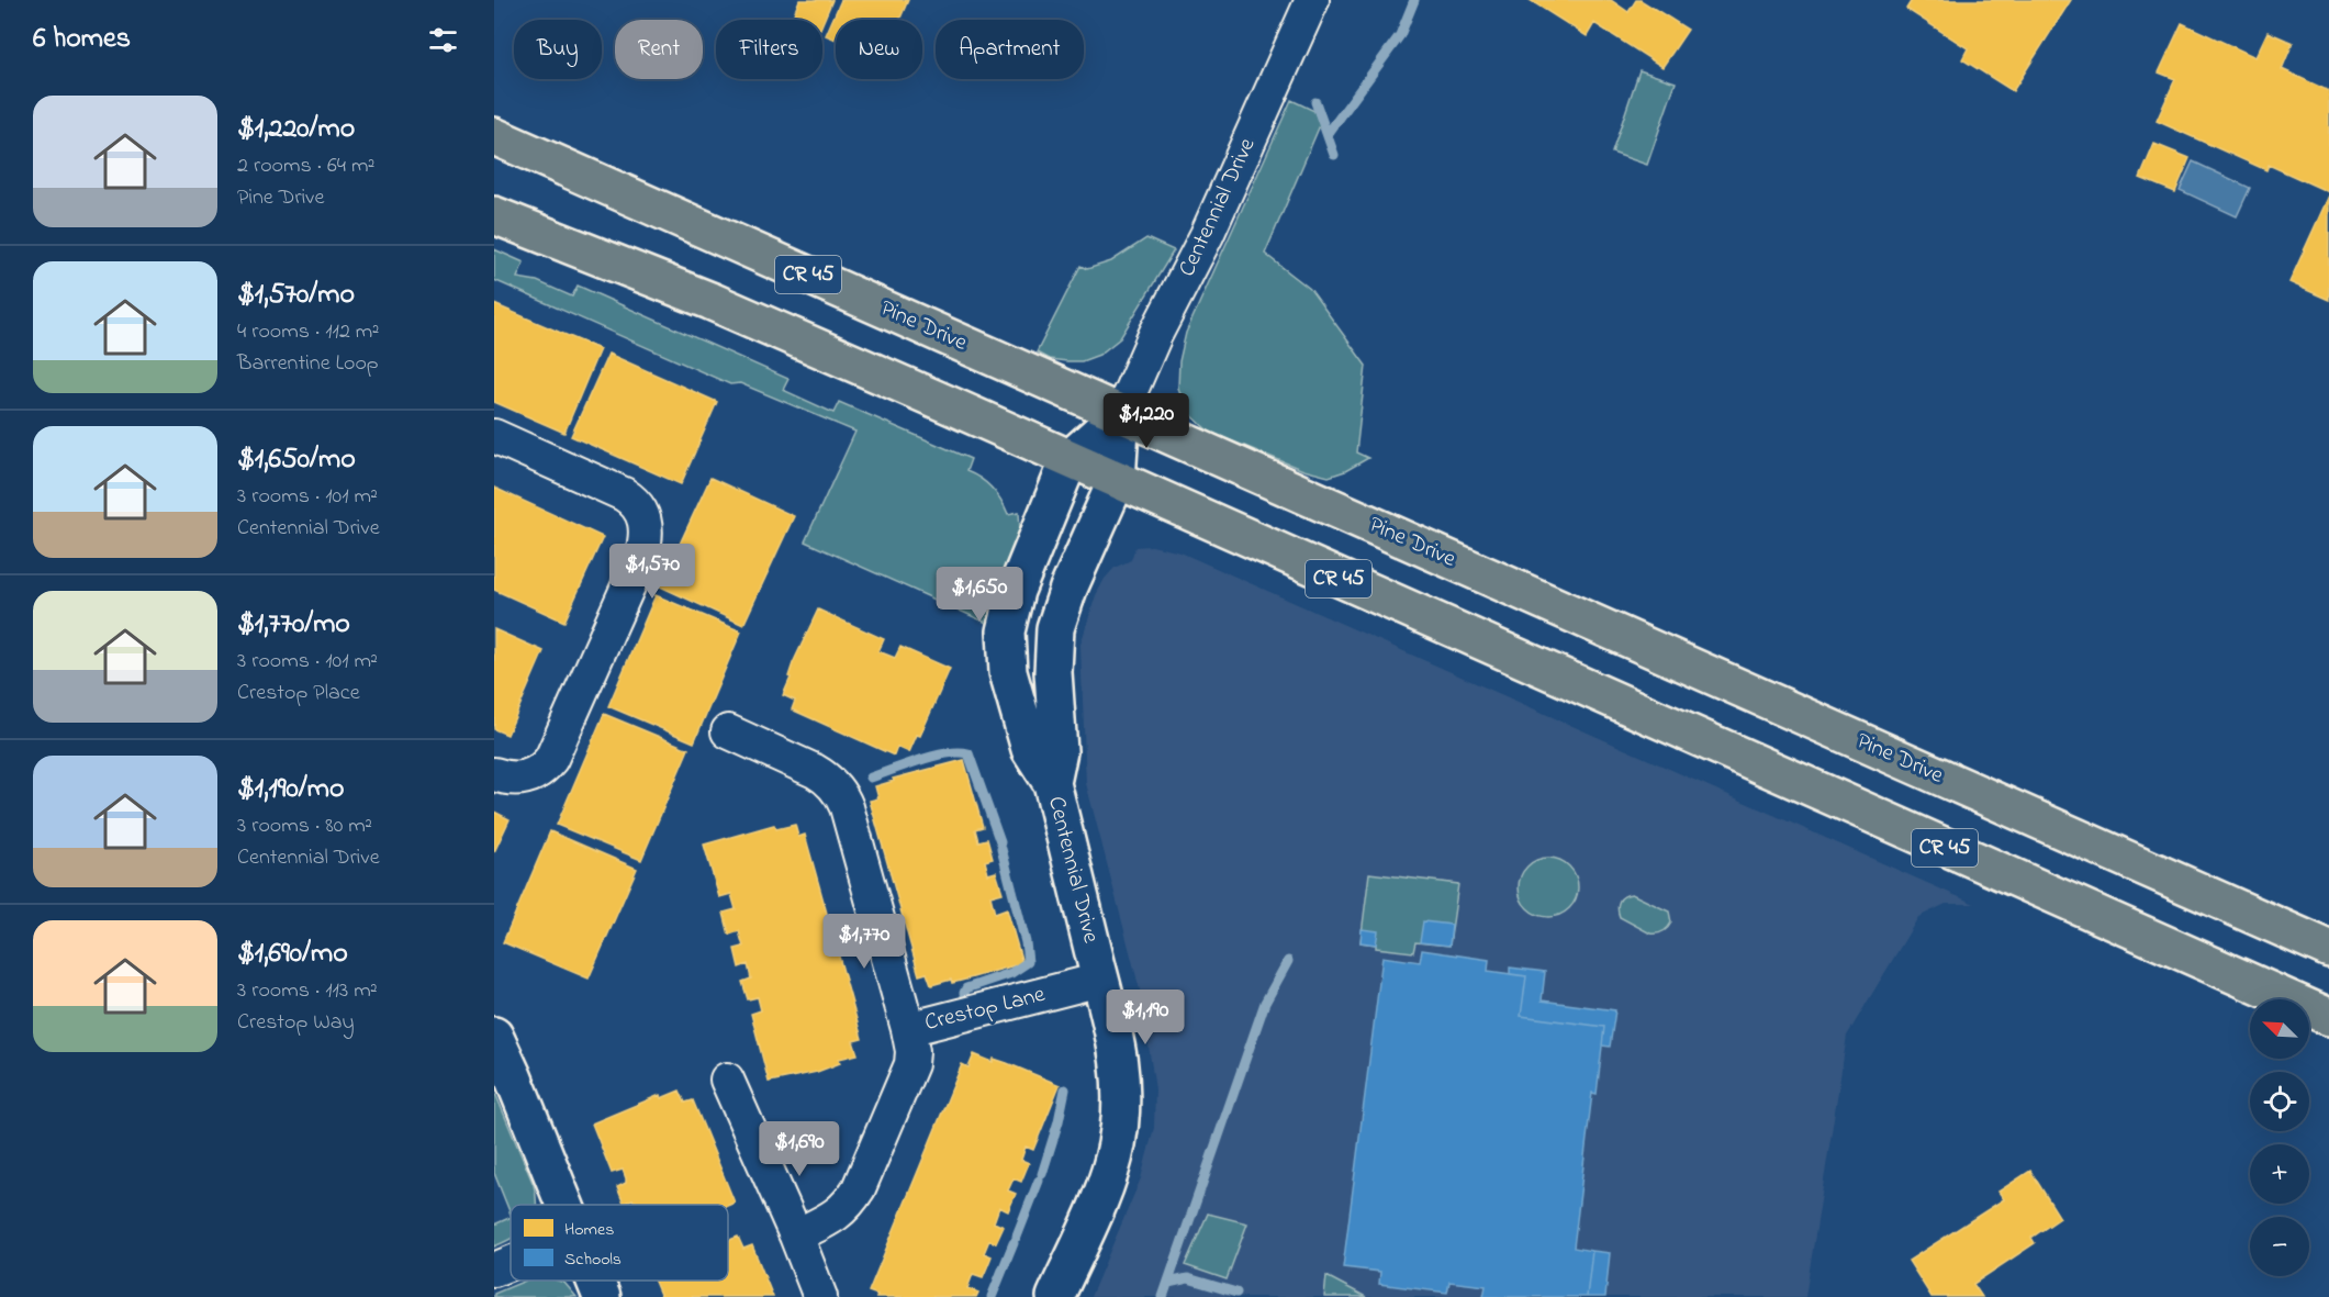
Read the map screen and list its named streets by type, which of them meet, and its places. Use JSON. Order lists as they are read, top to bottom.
{
  "streets": {
    "main road": ["CR 45", "Pine Drive"],
    "street": ["Centennial Drive", "Crestop Lane"]
  },
  "crossings": [
    ["Centennial Drive", "CR 45"],
    ["Centennial Drive", "Pine Drive"],
    ["Centennial Drive", "Crestop Lane"]
  ],
  "legend": ["Homes", "Schools"],
  "north": "top left",
  "page": {
    "heading": "6 homes",
    "chip": [
      "Buy",
      "Rent",
      "Filters",
      "New",
      "Apartment"
    ],
    "list": [
      {
        "name": "$1,220/mo",
        "note": "2 rooms · 64 m² · Pine Drive"
      },
      {
        "name": "$1,570/mo",
        "note": "4 rooms · 112 m² · Barrentine Loop"
      },
      {
        "name": "$1,650/mo",
        "note": "3 rooms · 101 m² · Centennial Drive"
      },
      {
        "name": "$1,770/mo",
        "note": "3 rooms · 101 m² · Crestop Place"
      },
      {
        "name": "$1,190/mo",
        "note": "3 rooms · 80 m² · Centennial Drive"
      },
      {
        "name": "$1,690/mo",
        "note": "3 rooms · 113 m² · Crestop Way"
      }
    ],
    "price": [
      "$1,220",
      "$1,570",
      "$1,650",
      "$1,770",
      "$1,190",
      "$1,690"
    ],
    "map_buttons": ["+", "−"]
  }
}
